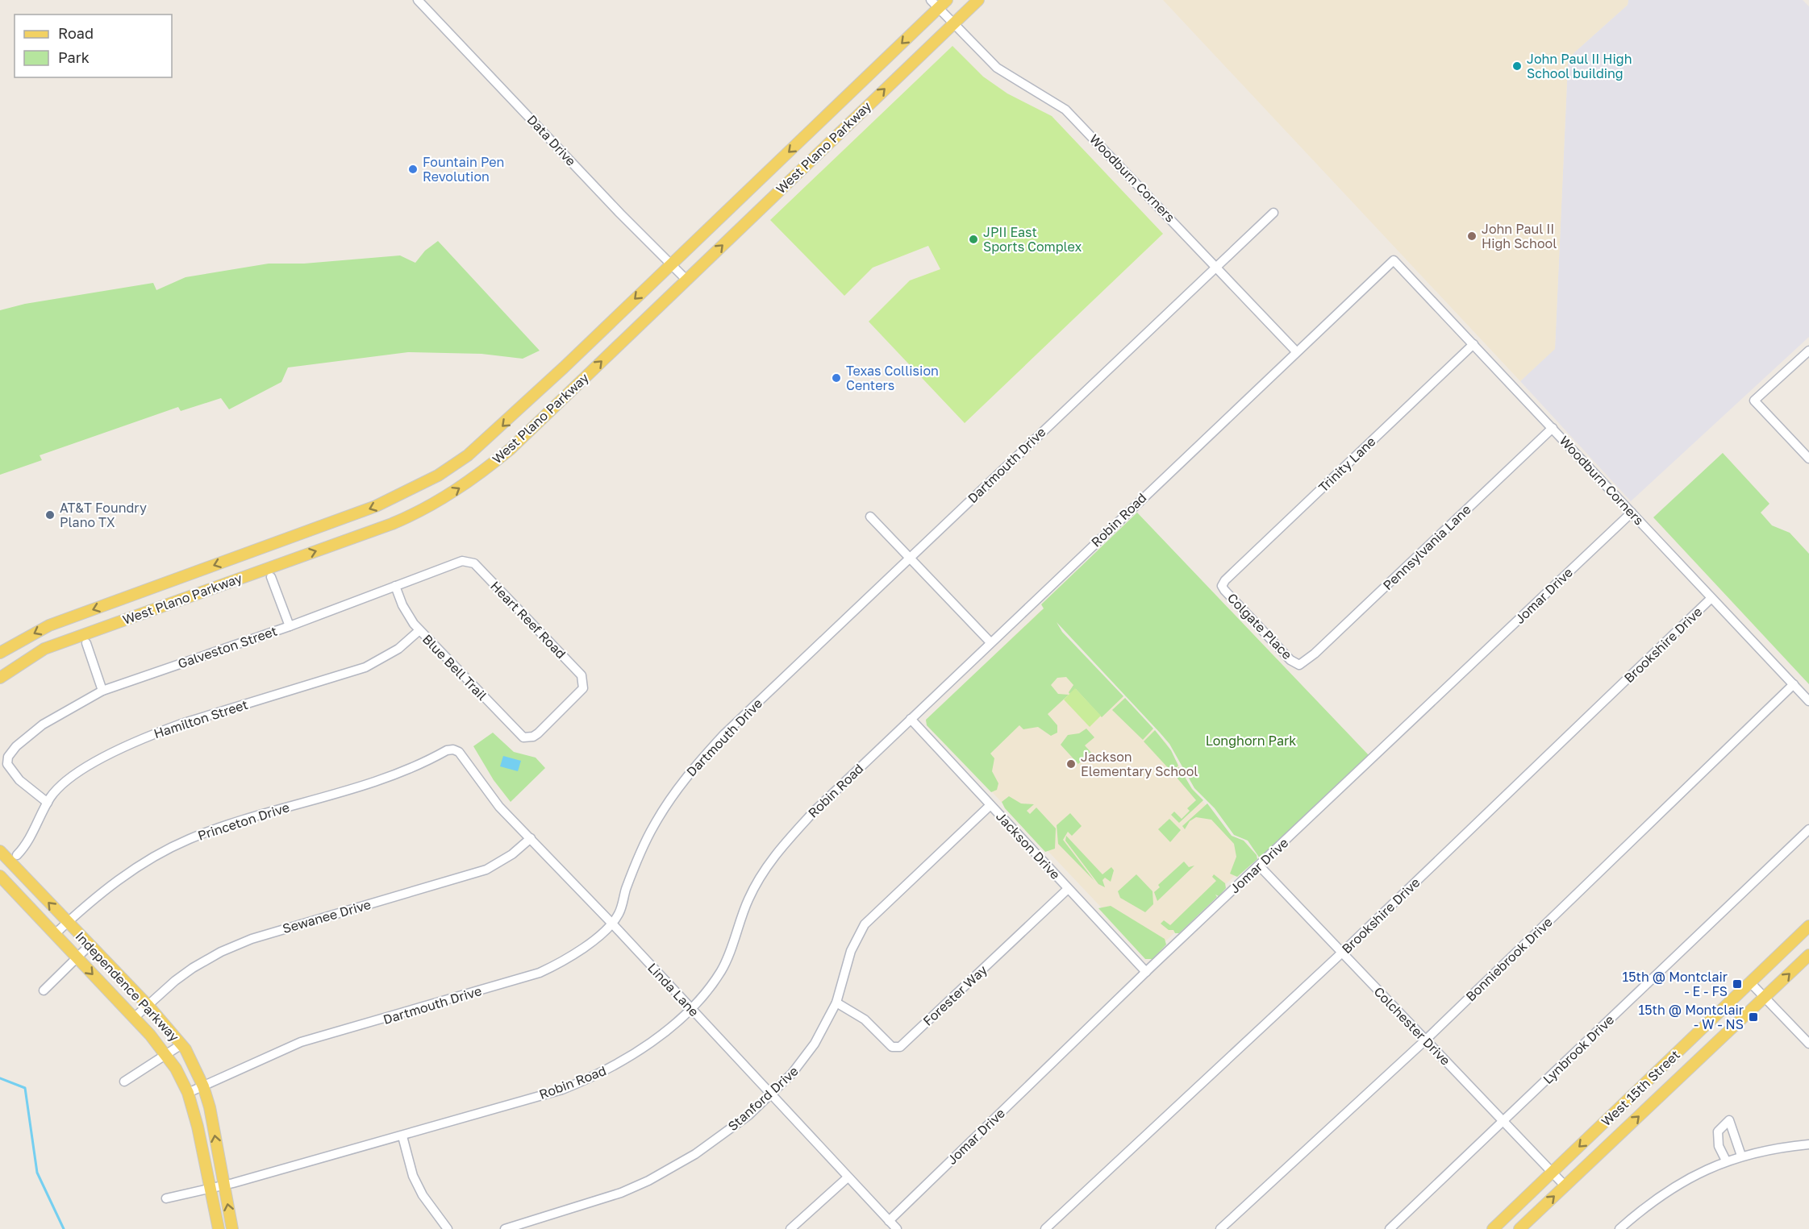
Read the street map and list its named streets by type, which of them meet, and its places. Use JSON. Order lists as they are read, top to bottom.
{
  "streets": {
    "main road": ["West Plano Parkway", "Independence Parkway", "West 15th Street"],
    "street": [
      "Data Drive",
      "Woodburn Corners",
      "Trinity Lane",
      "Dartmouth Drive",
      "Robin Road",
      "Pennsylvania Lane",
      "Jomar Drive",
      "Heart Reef Road",
      "Colgate Place",
      "Brookshire Drive",
      "Galveston Street",
      "Blue Bell Trail",
      "Hamilton Street",
      "Princeton Drive",
      "Jackson Drive",
      "Sewanee Drive",
      "Bonniebrook Drive",
      "Linda Lane",
      "Forester Way",
      "Colchester Drive",
      "Lynbrook Drive",
      "Stanford Drive"
    ]
  },
  "crossings": [
    ["Data Drive", "West Plano Parkway"],
    ["West Plano Parkway", "Woodburn Corners"],
    ["Woodburn Corners", "Trinity Lane"],
    ["Woodburn Corners", "Dartmouth Drive"],
    ["Woodburn Corners", "Robin Road"],
    ["Woodburn Corners", "Pennsylvania Lane"],
    ["Woodburn Corners", "Jomar Drive"],
    ["Woodburn Corners", "Brookshire Drive"],
    ["Woodburn Corners", "Bonniebrook Drive"],
    ["Trinity Lane", "Colgate Place"],
    ["Dartmouth Drive", "Independence Parkway"],
    ["Dartmouth Drive", "Linda Lane"],
    ["Robin Road", "Jackson Drive"],
    ["Robin Road", "Independence Parkway"],
    ["Robin Road", "Linda Lane"],
    ["Pennsylvania Lane", "Colgate Place"],
    ["Jomar Drive", "Jackson Drive"],
    ["Jomar Drive", "Linda Lane"],
    ["Jomar Drive", "Colchester Drive"],
    ["Heart Reef Road", "Galveston Street"],
    ["Heart Reef Road", "Blue Bell Trail"],
    ["Brookshire Drive", "Colchester Drive"],
    ["Galveston Street", "Blue Bell Trail"],
    ["Galveston Street", "Hamilton Street"],
    ["Blue Bell Trail", "Hamilton Street"],
    ["Princeton Drive", "Independence Parkway"],
    ["Princeton Drive", "Linda Lane"],
    ["Jackson Drive", "Forester Way"],
    ["Jackson Drive", "Stanford Drive"],
    ["Sewanee Drive", "Independence Parkway"],
    ["Sewanee Drive", "Linda Lane"],
    ["Bonniebrook Drive", "Colchester Drive"],
    ["Linda Lane", "Stanford Drive"],
    ["Forester Way", "Stanford Drive"],
    ["Colchester Drive", "Lynbrook Drive"],
    ["Colchester Drive", "West 15th Street"]
  ],
  "parks": ["Longhorn Park"],
  "places": {
    "other": [
      "John Paul II High School building",
      "Fountain Pen Revolution",
      "John Paul II High School",
      "JPII East Sports Complex",
      "Texas Collision Centers",
      "AT&T Foundry Plano TX",
      "Jackson Elementary School"
    ],
    "transit": ["15th @ Montclair - E - FS", "15th @ Montclair - W - NS"]
  },
  "legend": ["Road", "Park"]
}
